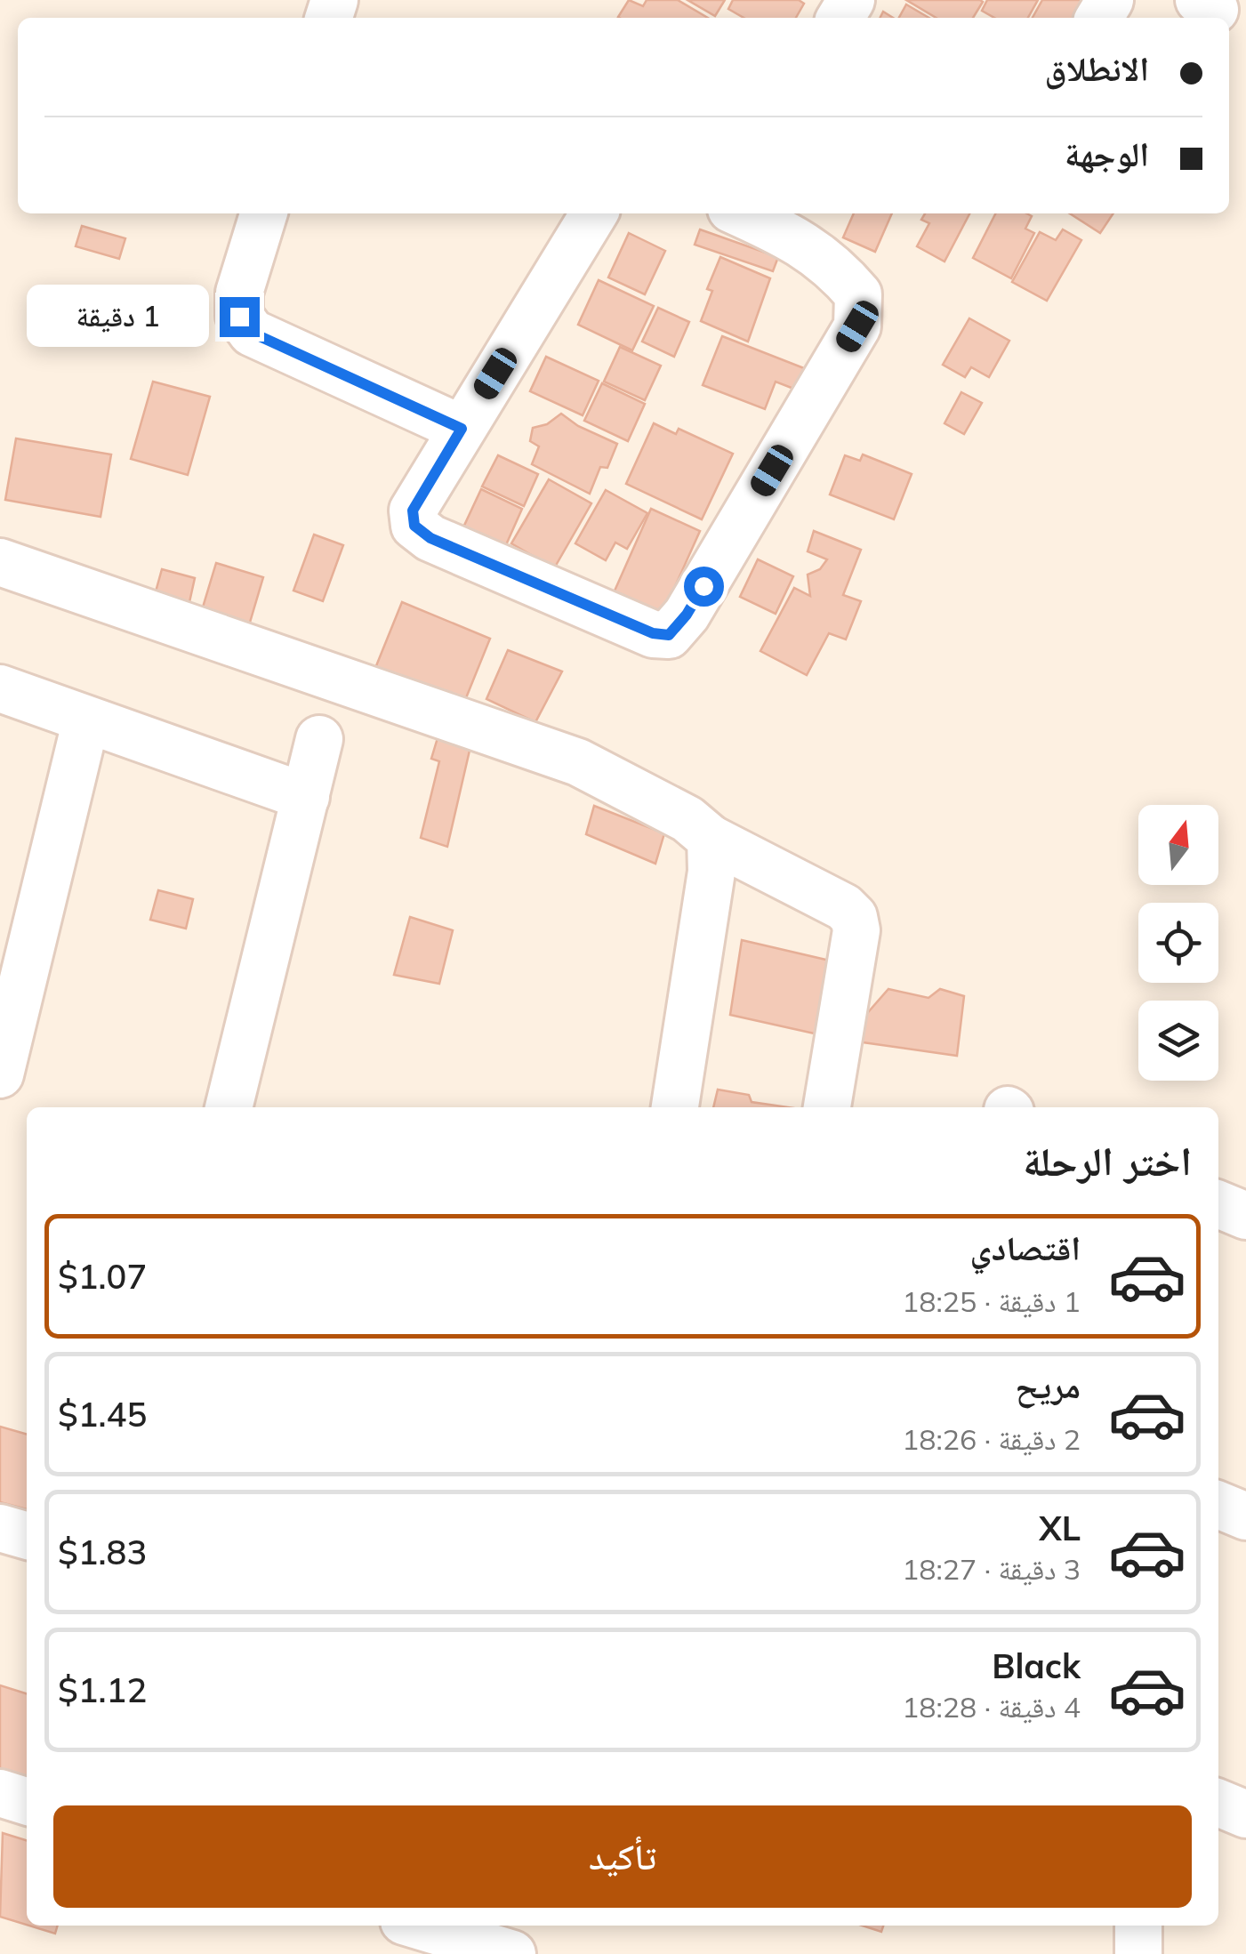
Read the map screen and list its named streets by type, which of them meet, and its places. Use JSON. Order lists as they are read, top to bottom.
{
  "north": "top",
  "page": {
    "banner": ["الانطلاق", "الوجهة"],
    "bubble": "1 دقيقة",
    "heading": "اختر الرحلة",
    "list": [
      {
        "name": "اقتصادي",
        "note": "1 دقيقة · 18:25",
        "value": "$1.07"
      },
      {
        "name": "مريح",
        "note": "2 دقيقة · 18:26",
        "value": "$1.45"
      },
      {
        "name": "XL",
        "note": "3 دقيقة · 18:27",
        "value": "$1.83"
      },
      {
        "name": "Black",
        "note": "4 دقيقة · 18:28",
        "value": "$1.12"
      }
    ],
    "buttons": "تأكيد"
  }
}
